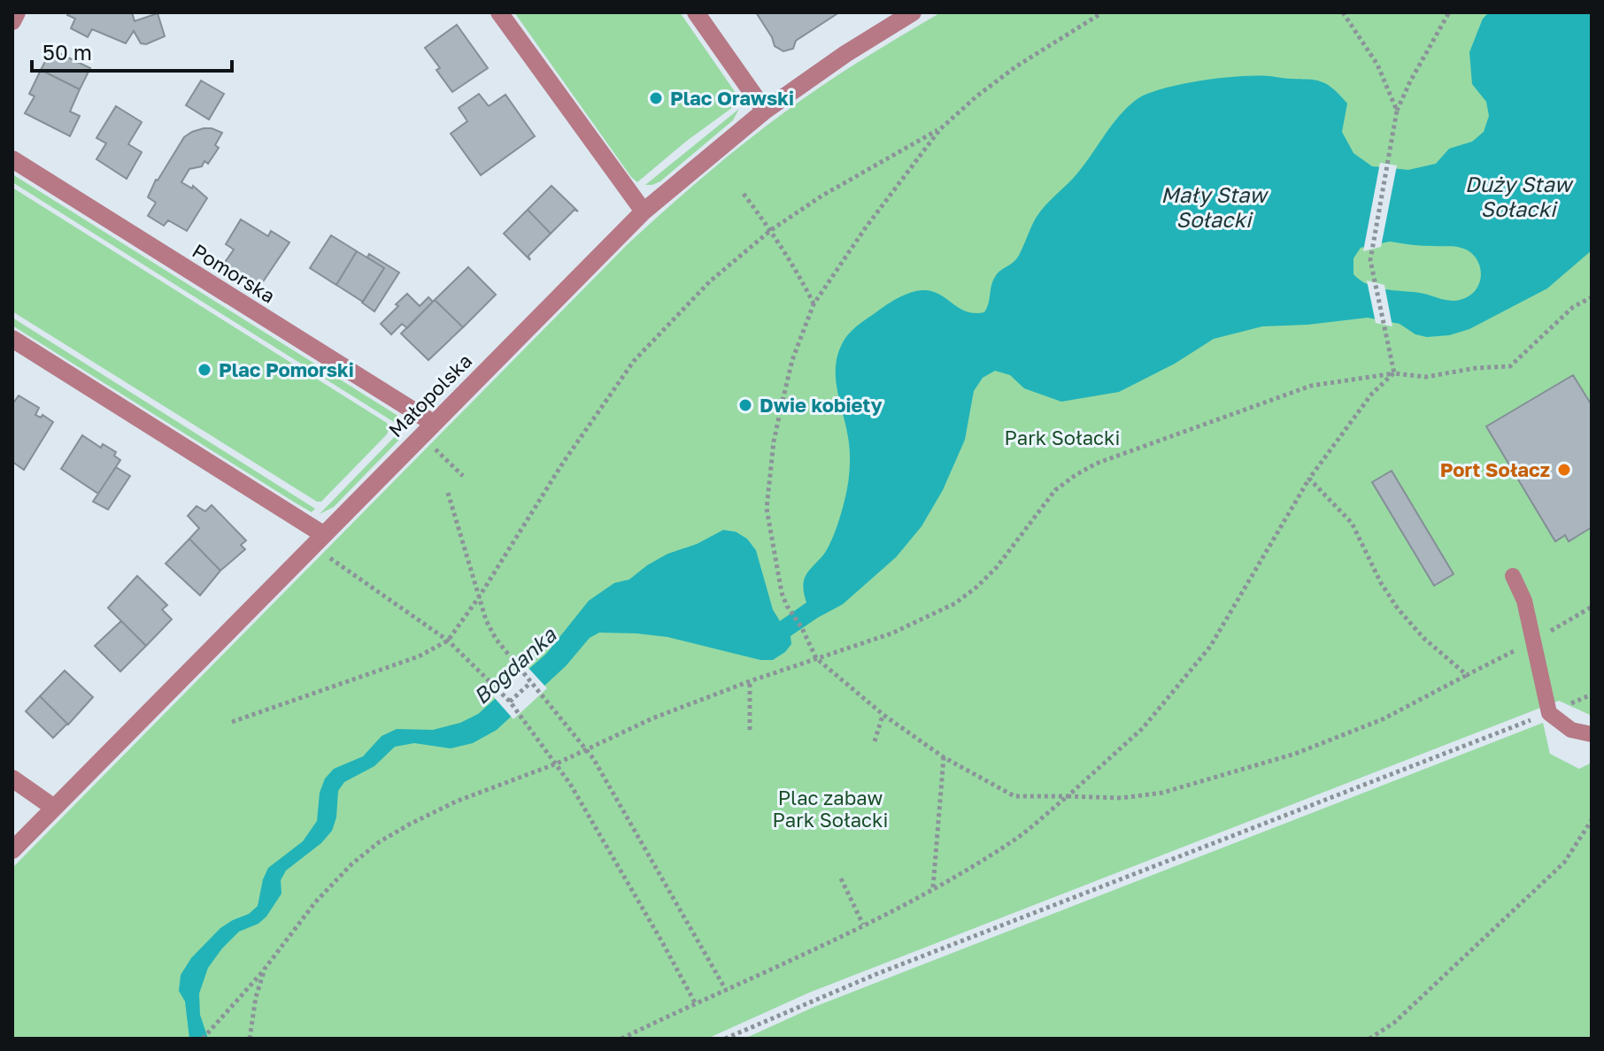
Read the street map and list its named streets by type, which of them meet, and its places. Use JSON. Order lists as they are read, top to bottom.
{
  "streets": {
    "street": ["Pomorska", "Małopolska"]
  },
  "crossings": [
    ["Pomorska", "Małopolska"]
  ],
  "water": ["Duży Staw Sołacki", "Mały Staw Sołacki", "Bogdanka"],
  "parks": ["Park Sołacki", "Plac zabaw Park Sołacki"],
  "places": [
    "Plac Orawski",
    "Plac Pomorski",
    "Dwie kobiety",
    "Port Sołacz"
  ],
  "scale_bar": "50 m"
}
